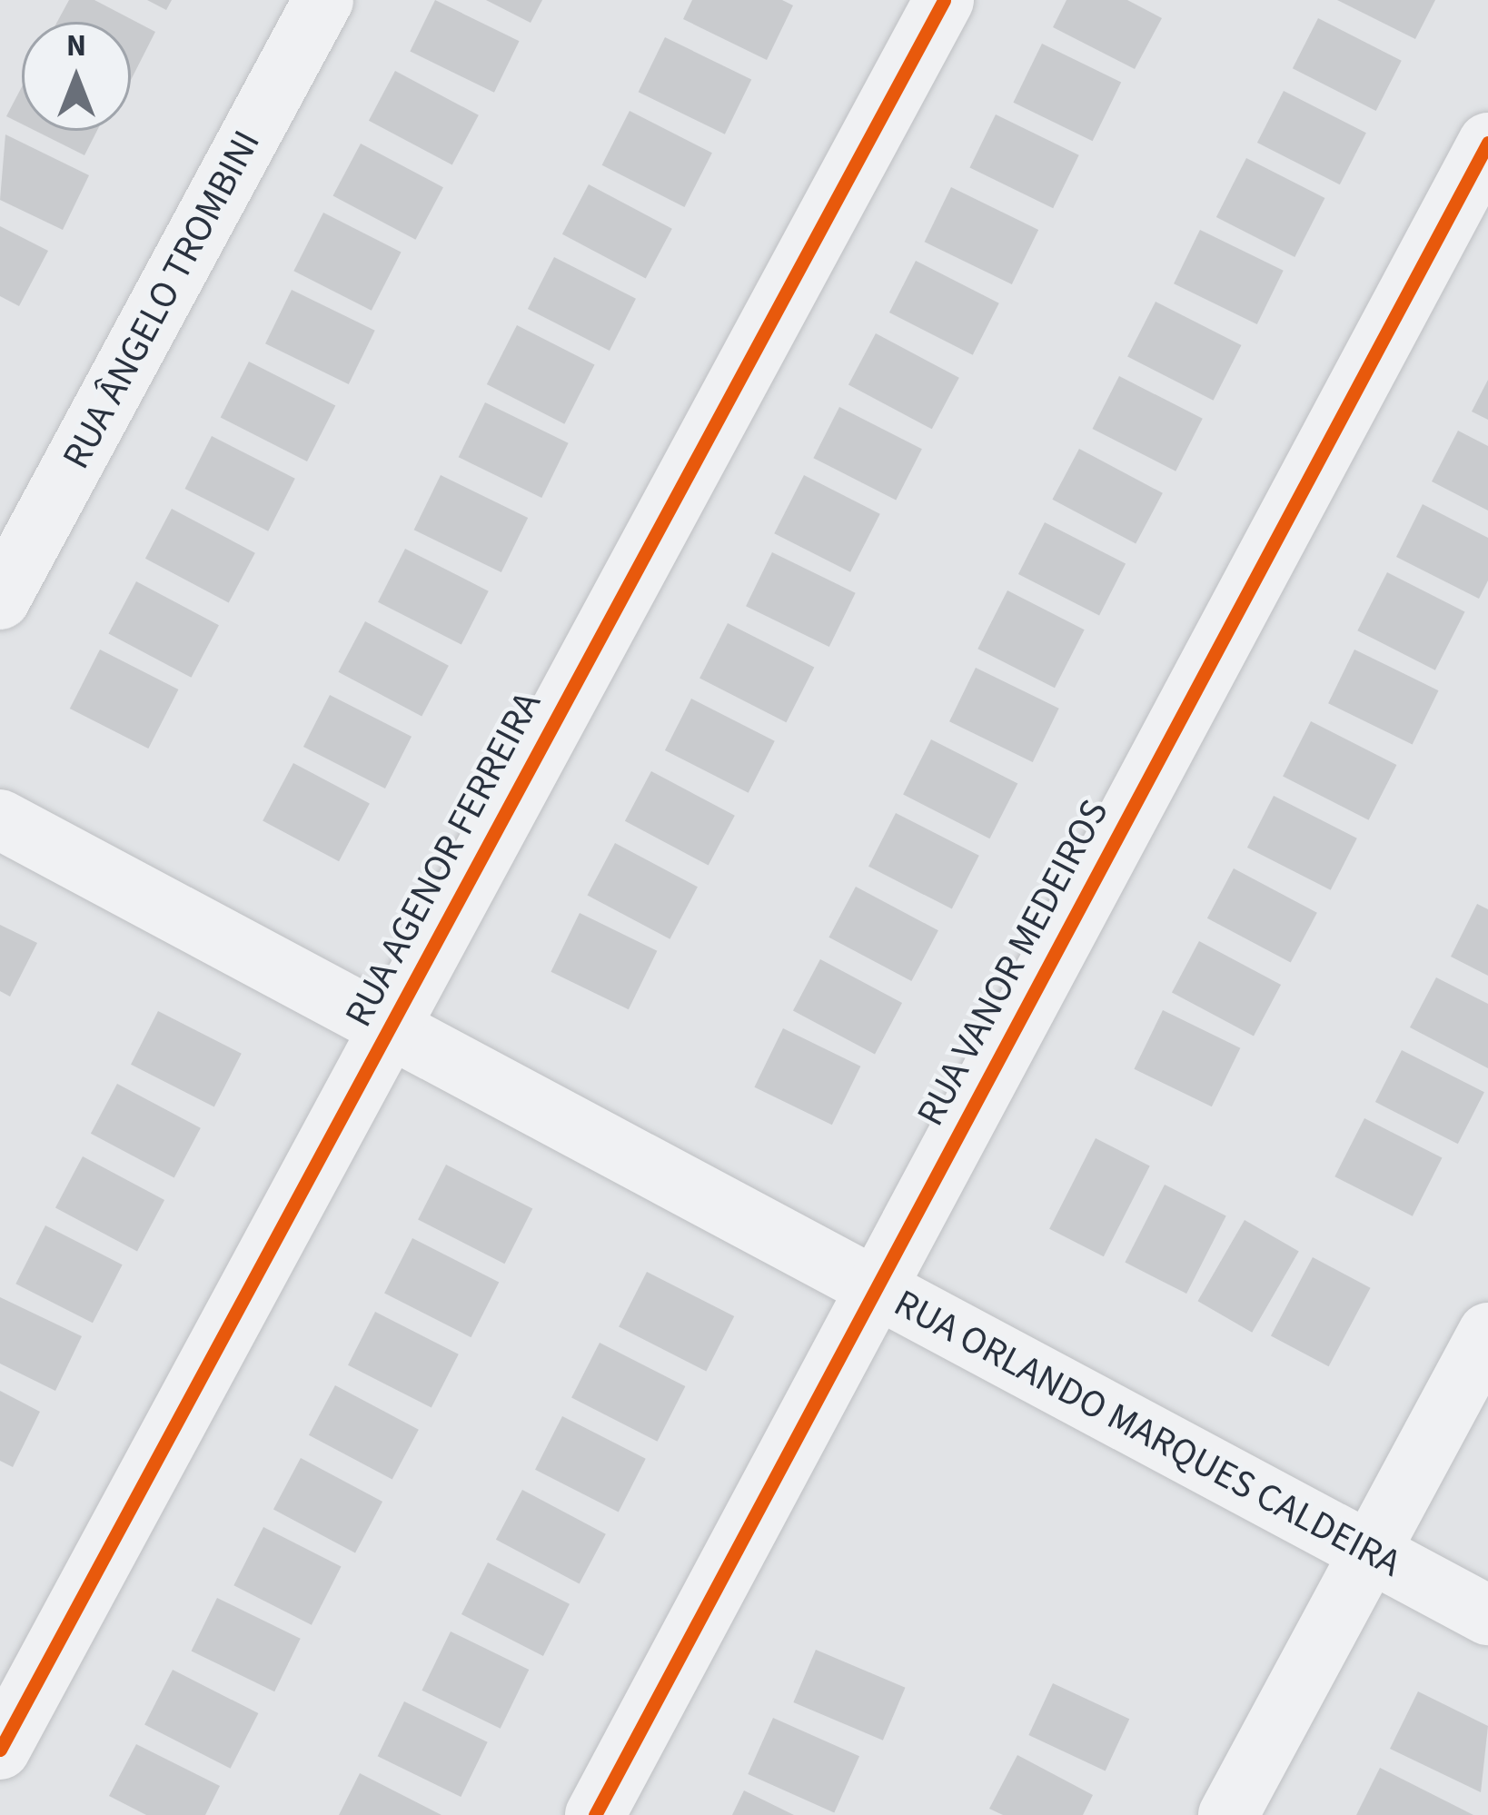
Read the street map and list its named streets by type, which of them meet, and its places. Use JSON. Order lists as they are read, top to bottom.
{
  "streets": {
    "street": [
      "RUA ÂNGELO TROMBINI",
      "RUA AGENOR FERREIRA",
      "RUA VANOR MEDEIROS",
      "RUA ORLANDO MARQUES CALDEIRA"
    ]
  },
  "crossings": [
    ["RUA AGENOR FERREIRA", "RUA ORLANDO MARQUES CALDEIRA"],
    ["RUA VANOR MEDEIROS", "RUA ORLANDO MARQUES CALDEIRA"]
  ],
  "north": "top"
}
